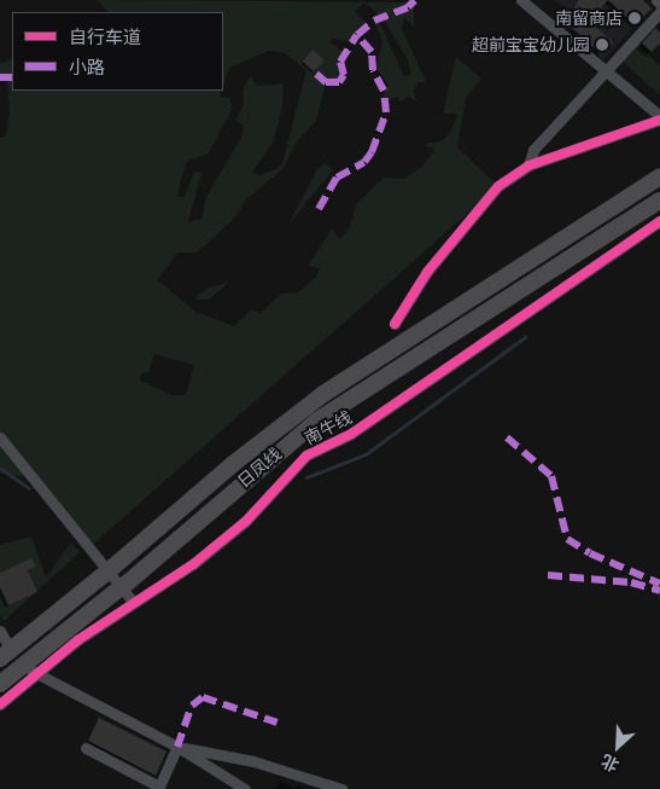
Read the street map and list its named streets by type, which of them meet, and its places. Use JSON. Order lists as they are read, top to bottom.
{
  "streets": {
    "highway": ["日凤线"],
    "street": ["南牛线"]
  },
  "crossings": [
    ["南牛线", "日凤线"]
  ],
  "places": ["南留商店", "超前宝宝幼儿园"],
  "legend": ["自行车道", "小路"],
  "north": "bottom left"
}
